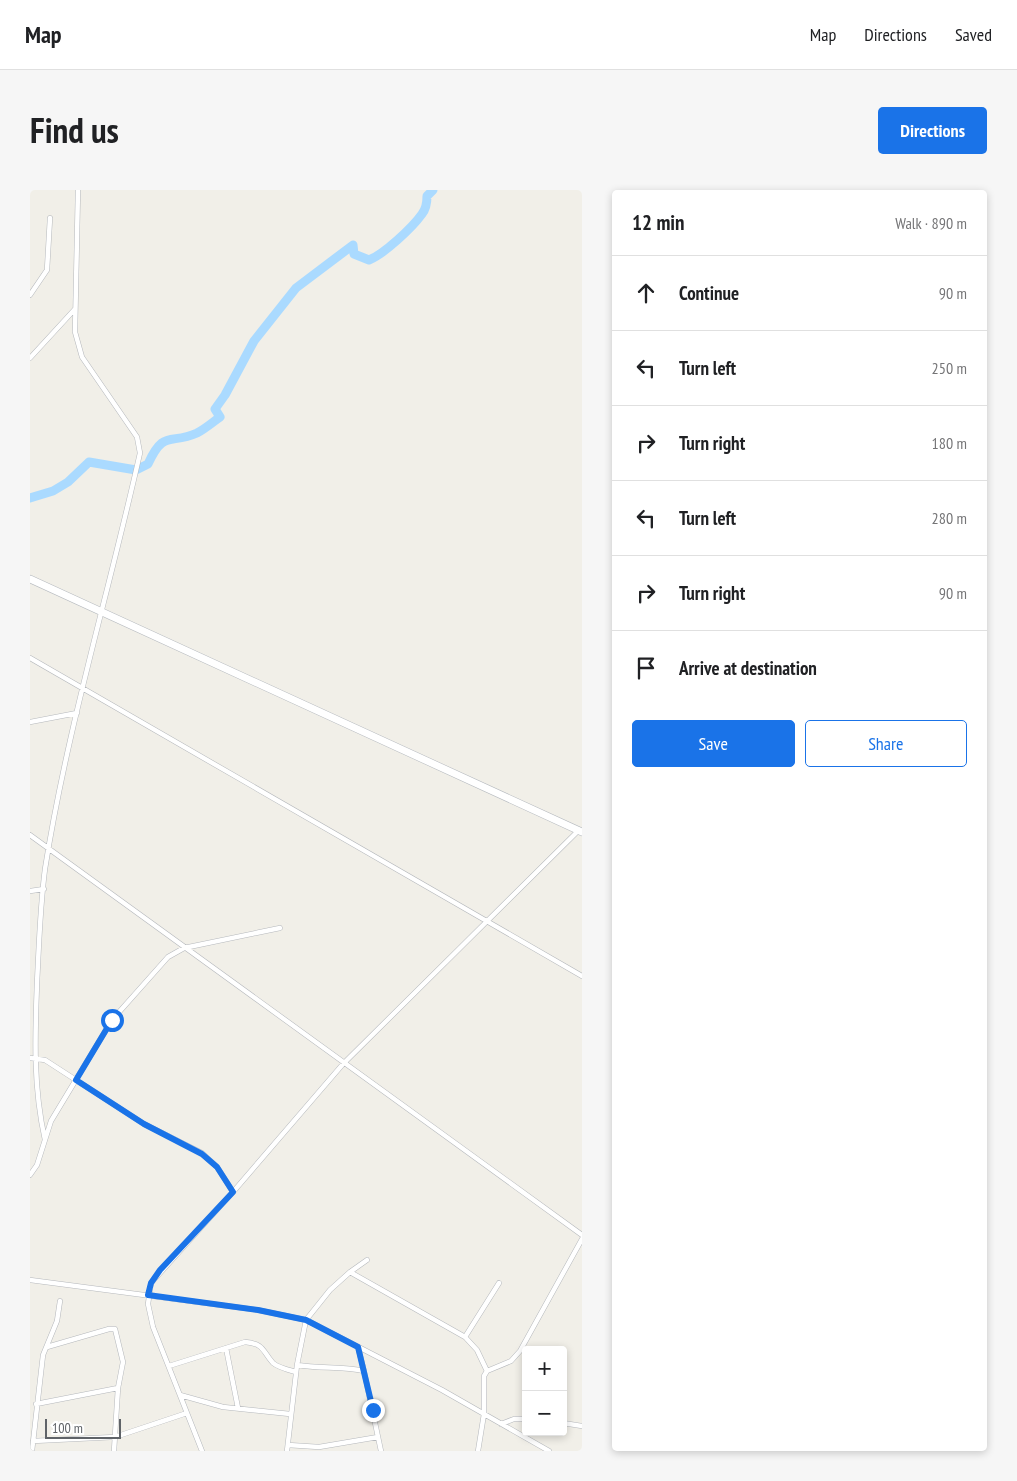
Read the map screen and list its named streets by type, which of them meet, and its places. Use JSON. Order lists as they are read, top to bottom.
{
  "scale_bar": "100 m",
  "page": {
    "header": "Map",
    "nav": ["Map", "Directions", "Saved"],
    "title": "Find us",
    "buttons": [
      "Directions",
      ["Save", "Share"]
    ],
    "heading": ["12 min", "Walk · 890 m"],
    "list": [
      ["Continue", "90 m"],
      ["Turn left", "250 m"],
      ["Turn right", "180 m"],
      ["Turn left", "280 m"],
      ["Turn right", "90 m"],
      "Arrive at destination"
    ],
    "map_buttons": ["+", "−"],
    "scale": "100 m"
  }
}
